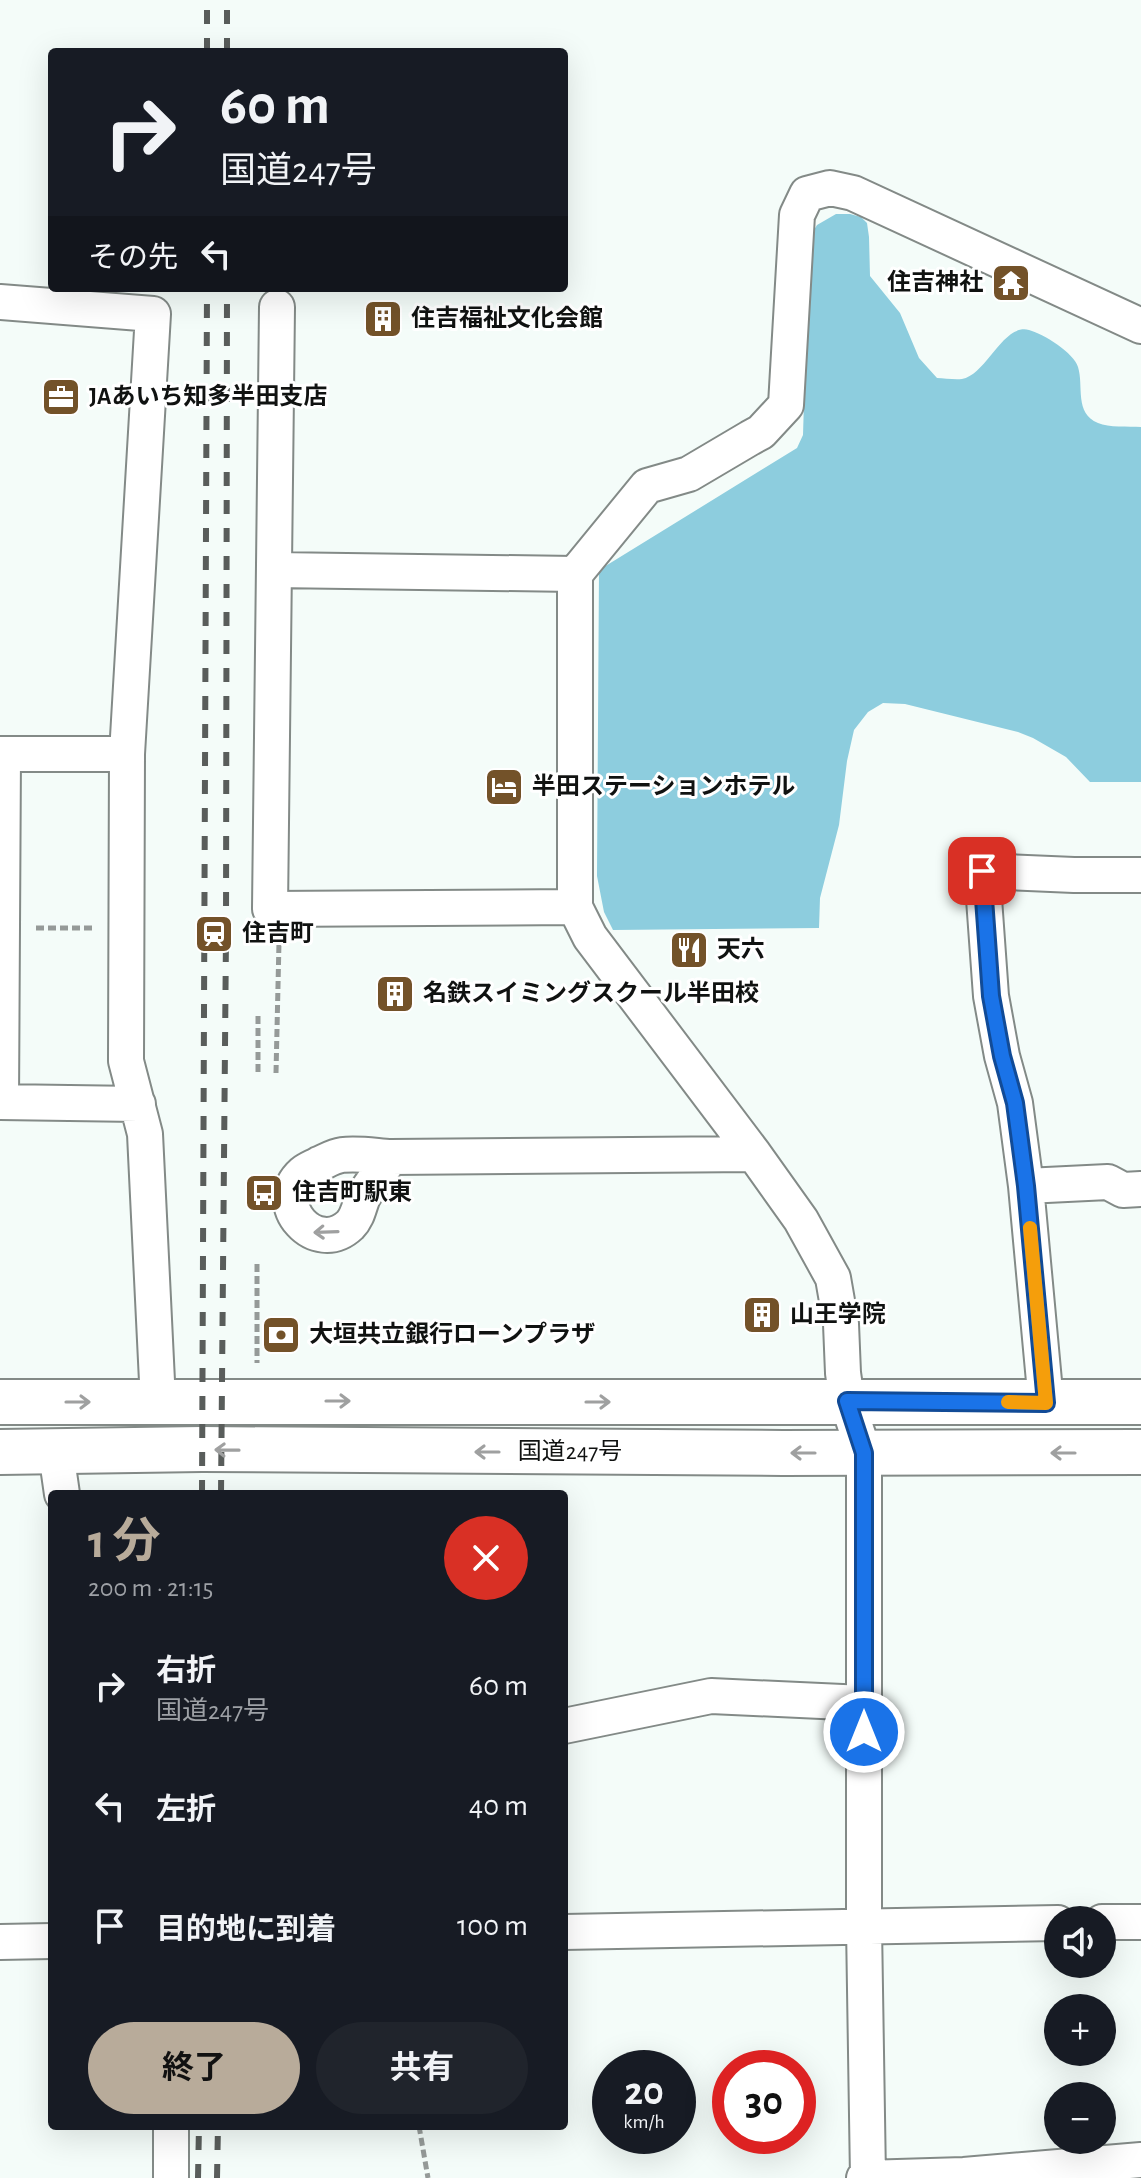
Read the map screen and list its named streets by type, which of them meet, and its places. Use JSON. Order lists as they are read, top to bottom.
{
  "streets": {
    "highway": ["国道247号"]
  },
  "places": {
    "temple": ["住吉神社"],
    "building": ["住吉福祉文化会館", "名鉄スイミングスクール半田校", "山王学院"],
    "office": ["JAあいち知多半田支店"],
    "hotel": ["半田ステーションホテル"],
    "station": ["住吉町"],
    "restaurant": ["天六"],
    "bus stop": ["住吉町駅東"],
    "bank": ["大垣共立銀行ローンプラザ"]
  },
  "page": {
    "turn": ["60 m", "国道247号"],
    "then": "その先",
    "heading": ["1 分", "200 m · 21:15"],
    "list": [
      {
        "name": "右折",
        "note": "国道247号",
        "value": "60 m"
      },
      {
        "name": "左折",
        "value": "40 m"
      },
      {
        "name": "目的地に到着",
        "value": "100 m"
      }
    ],
    "map_buttons": ["+", "−"],
    "buttons": ["終了", "共有"],
    "speed": "20 km/h",
    "limit": "30"
  }
}
